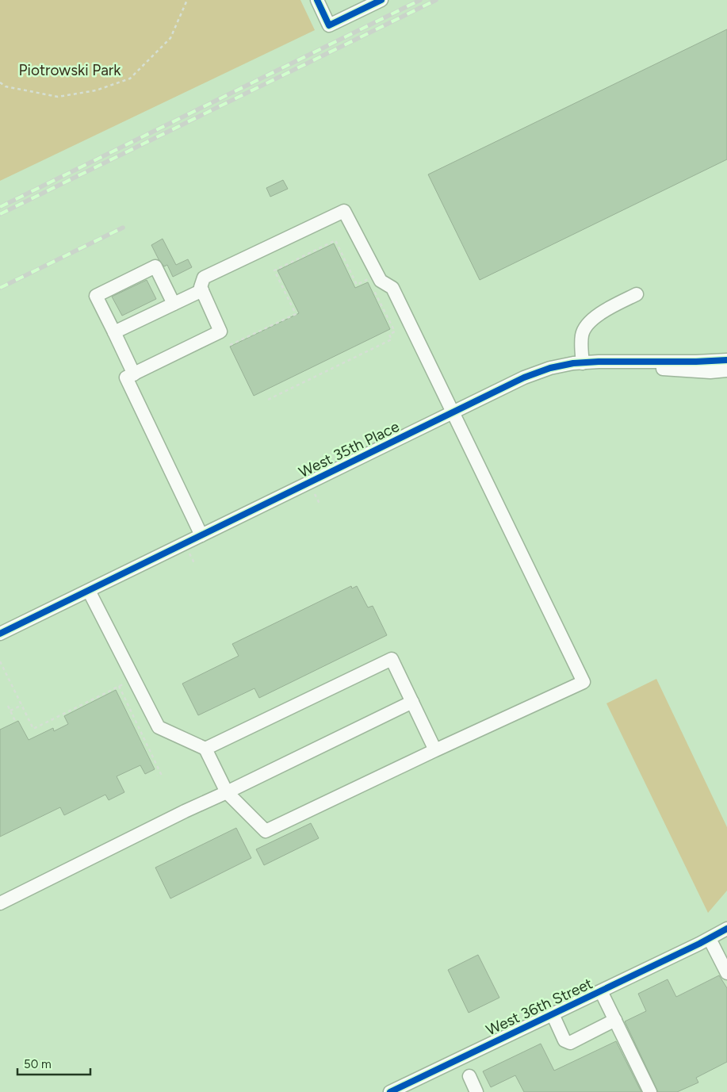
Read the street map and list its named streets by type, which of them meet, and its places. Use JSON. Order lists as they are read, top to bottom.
{
  "streets": {
    "street": ["West 35th Place", "West 36th Street"]
  },
  "parks": ["Piotrowski Park"],
  "scale_bar": "50 m"
}
